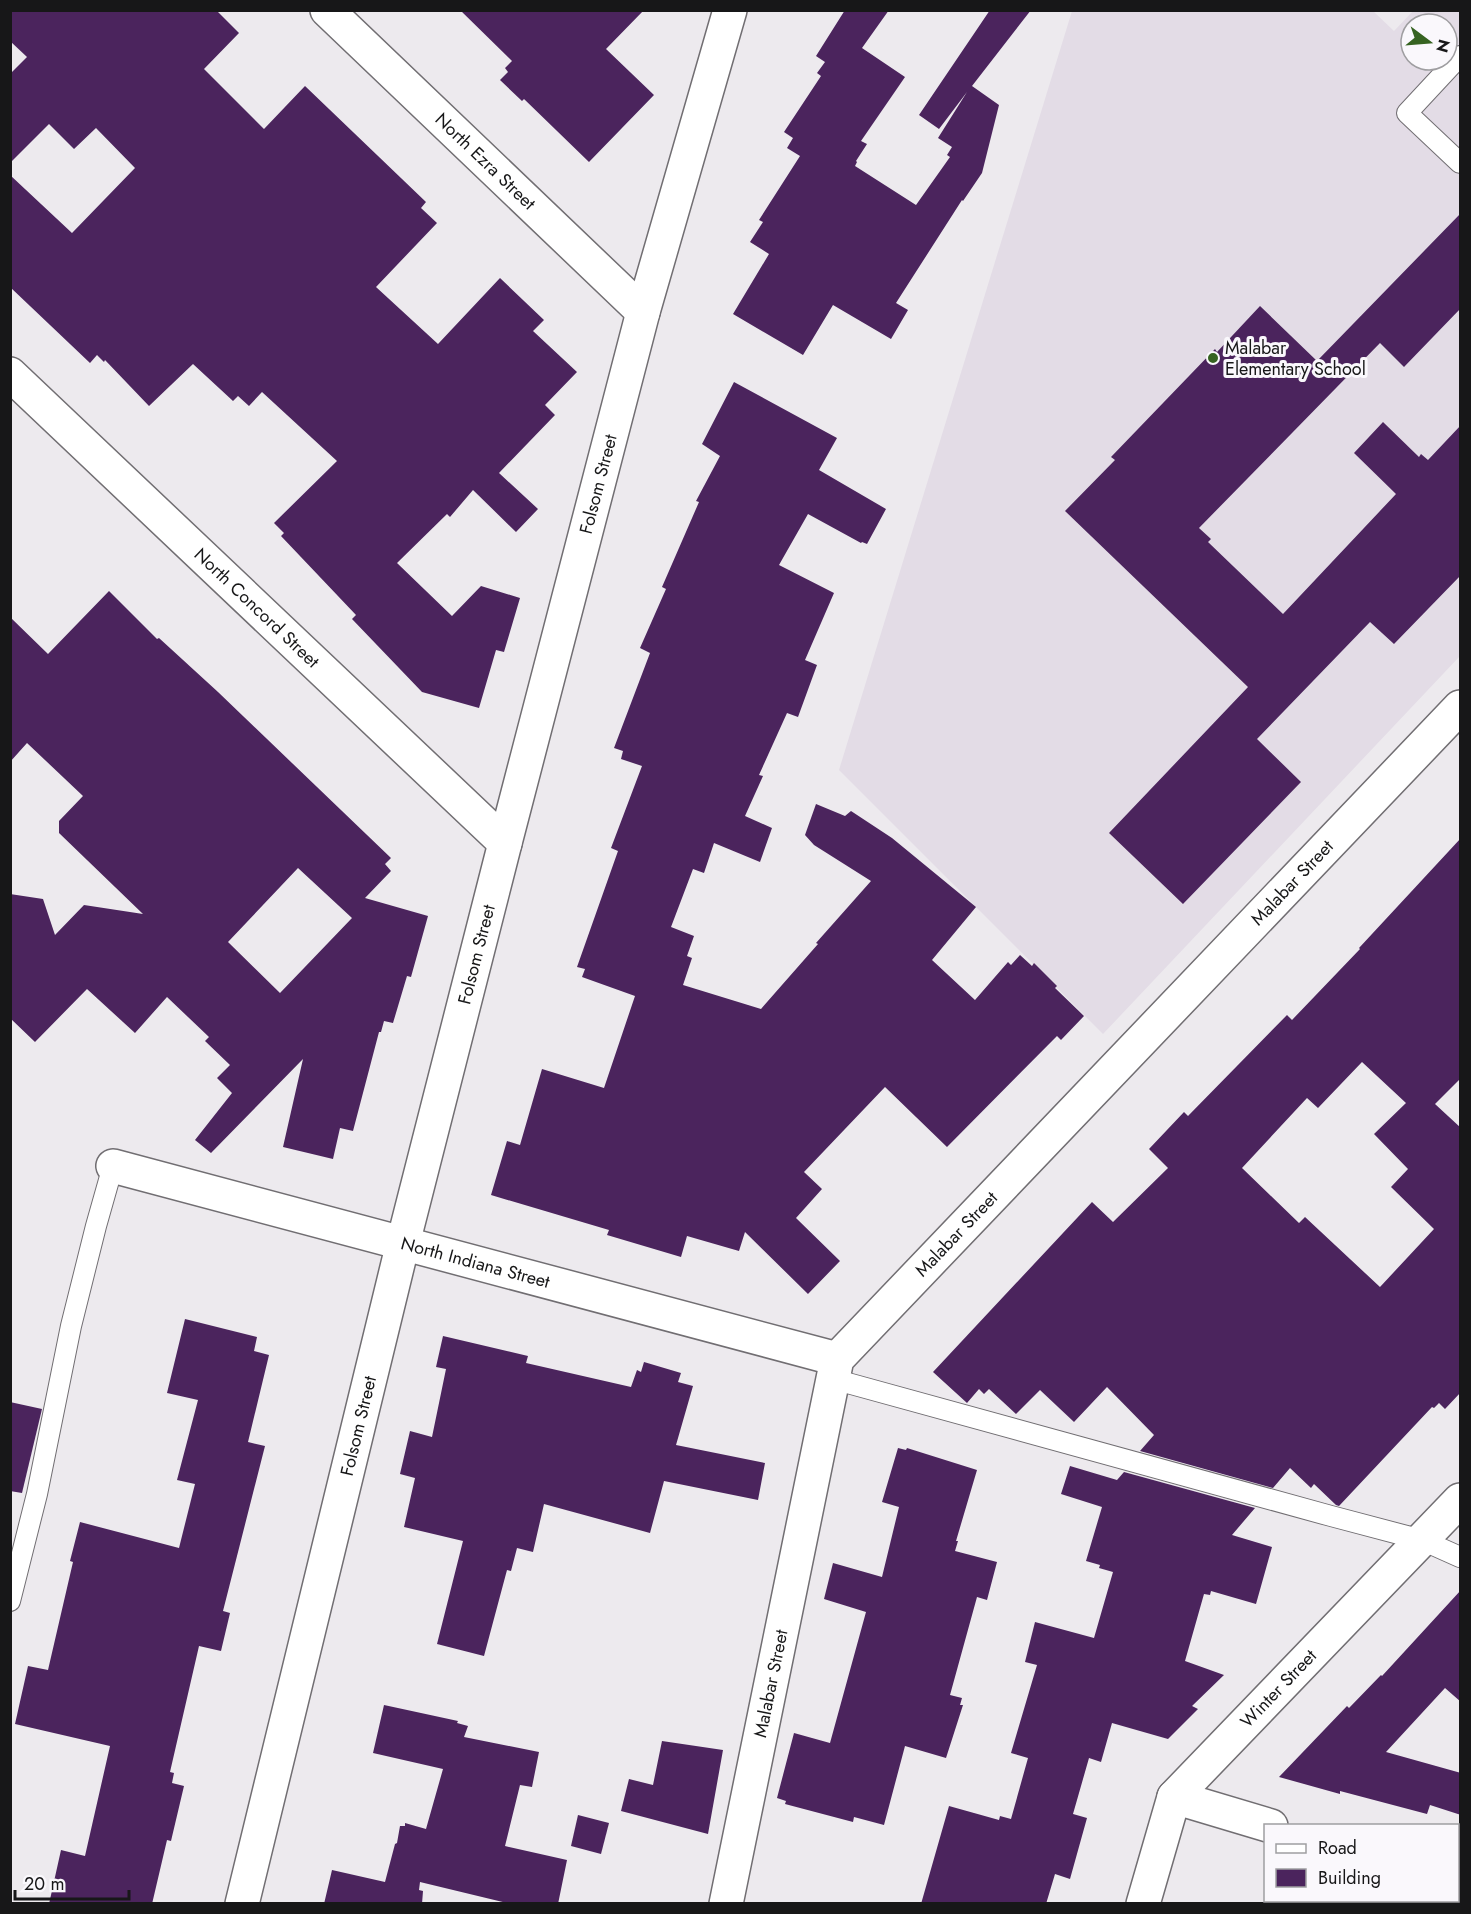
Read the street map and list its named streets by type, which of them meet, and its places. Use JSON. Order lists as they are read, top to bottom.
{
  "streets": {
    "street": [
      "North Ezra Street",
      "Folsom Street",
      "North Concord Street",
      "Malabar Street",
      "North Indiana Street",
      "Winter Street"
    ]
  },
  "crossings": [
    ["North Ezra Street", "Folsom Street"],
    ["Folsom Street", "North Concord Street"],
    ["Folsom Street", "North Indiana Street"],
    ["Malabar Street", "North Indiana Street"]
  ],
  "places": ["Malabar Elementary School"],
  "legend": ["Road", "Building"],
  "scale_bar": "20 m",
  "north": "right"
}
